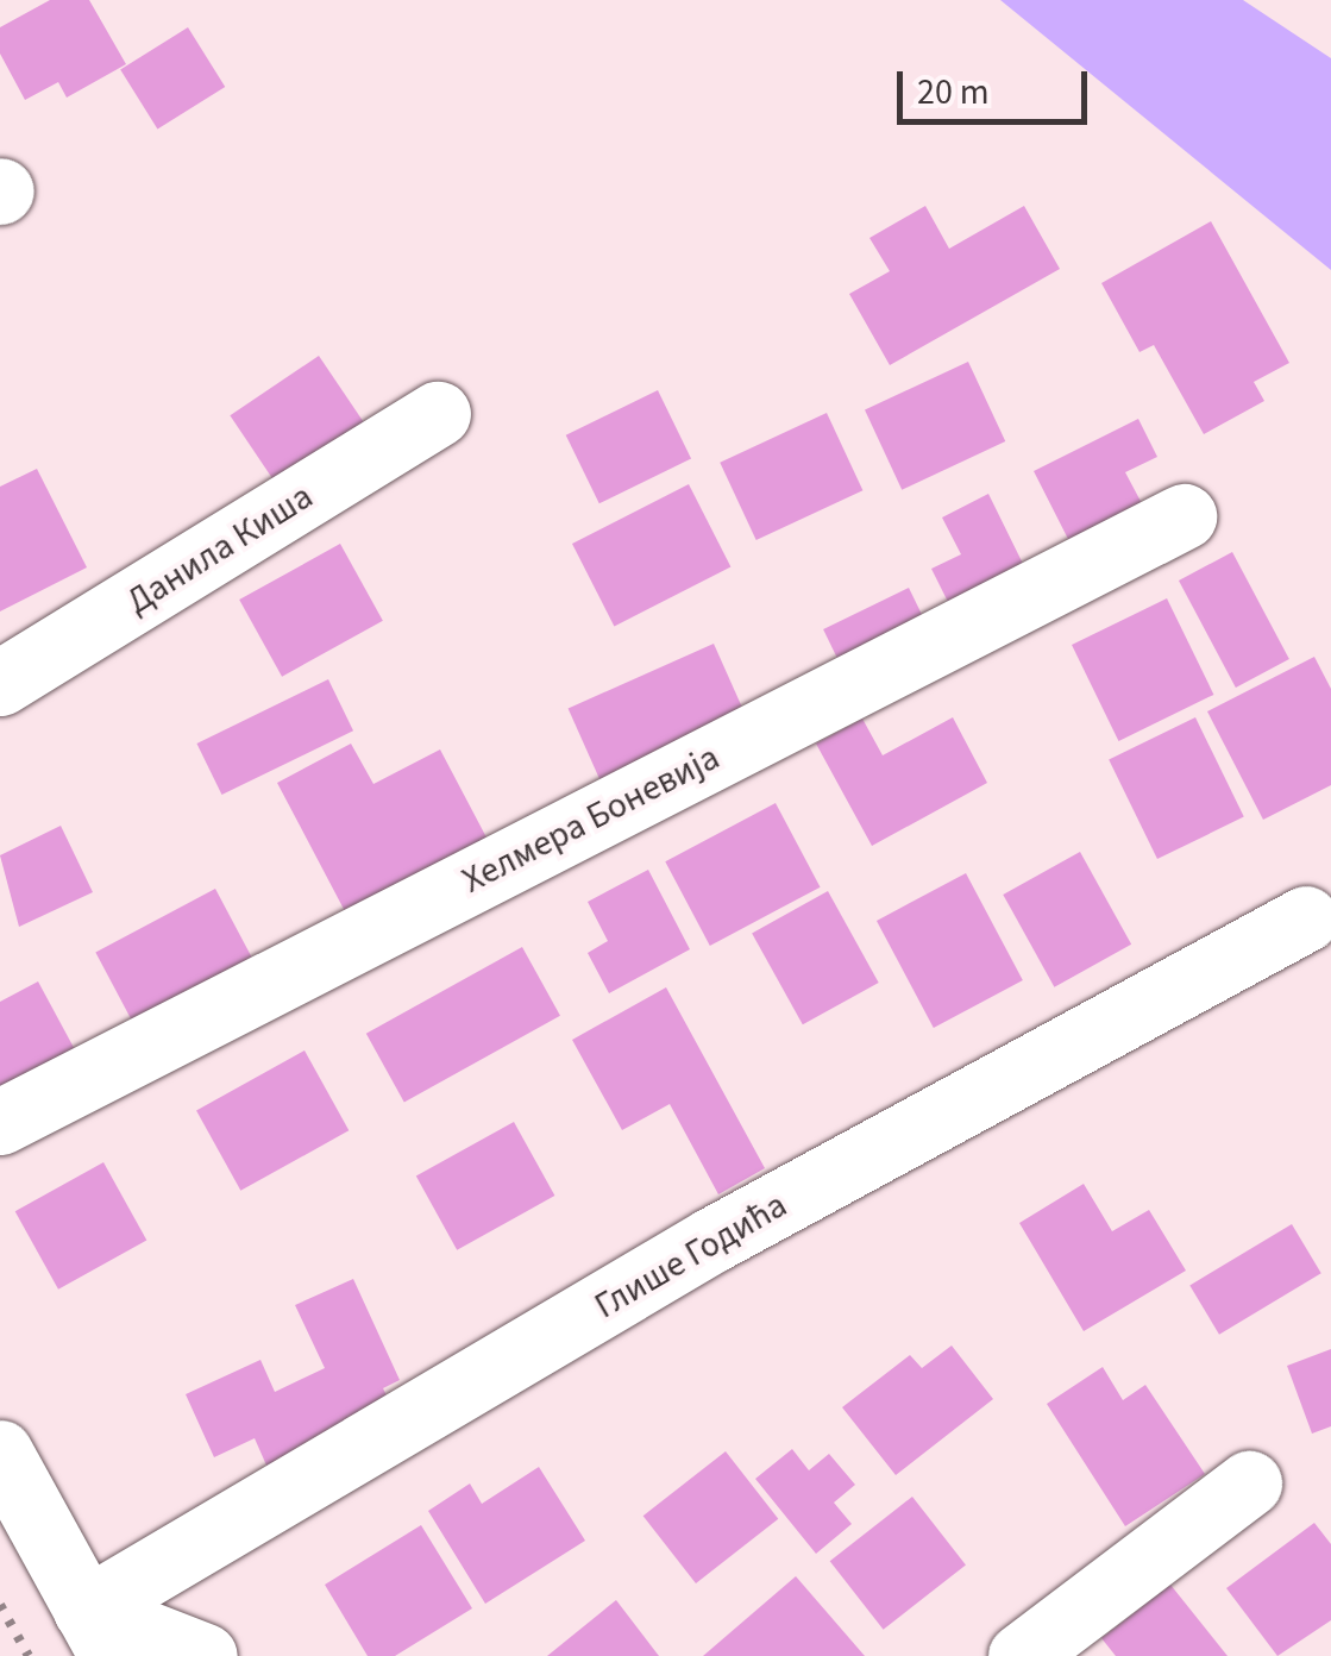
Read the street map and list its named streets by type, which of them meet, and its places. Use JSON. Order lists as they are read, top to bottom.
{
  "streets": {
    "street": ["Данила Киша", "Хелмера Боневија", "Глише Годића"]
  },
  "scale_bar": "20 m"
}
